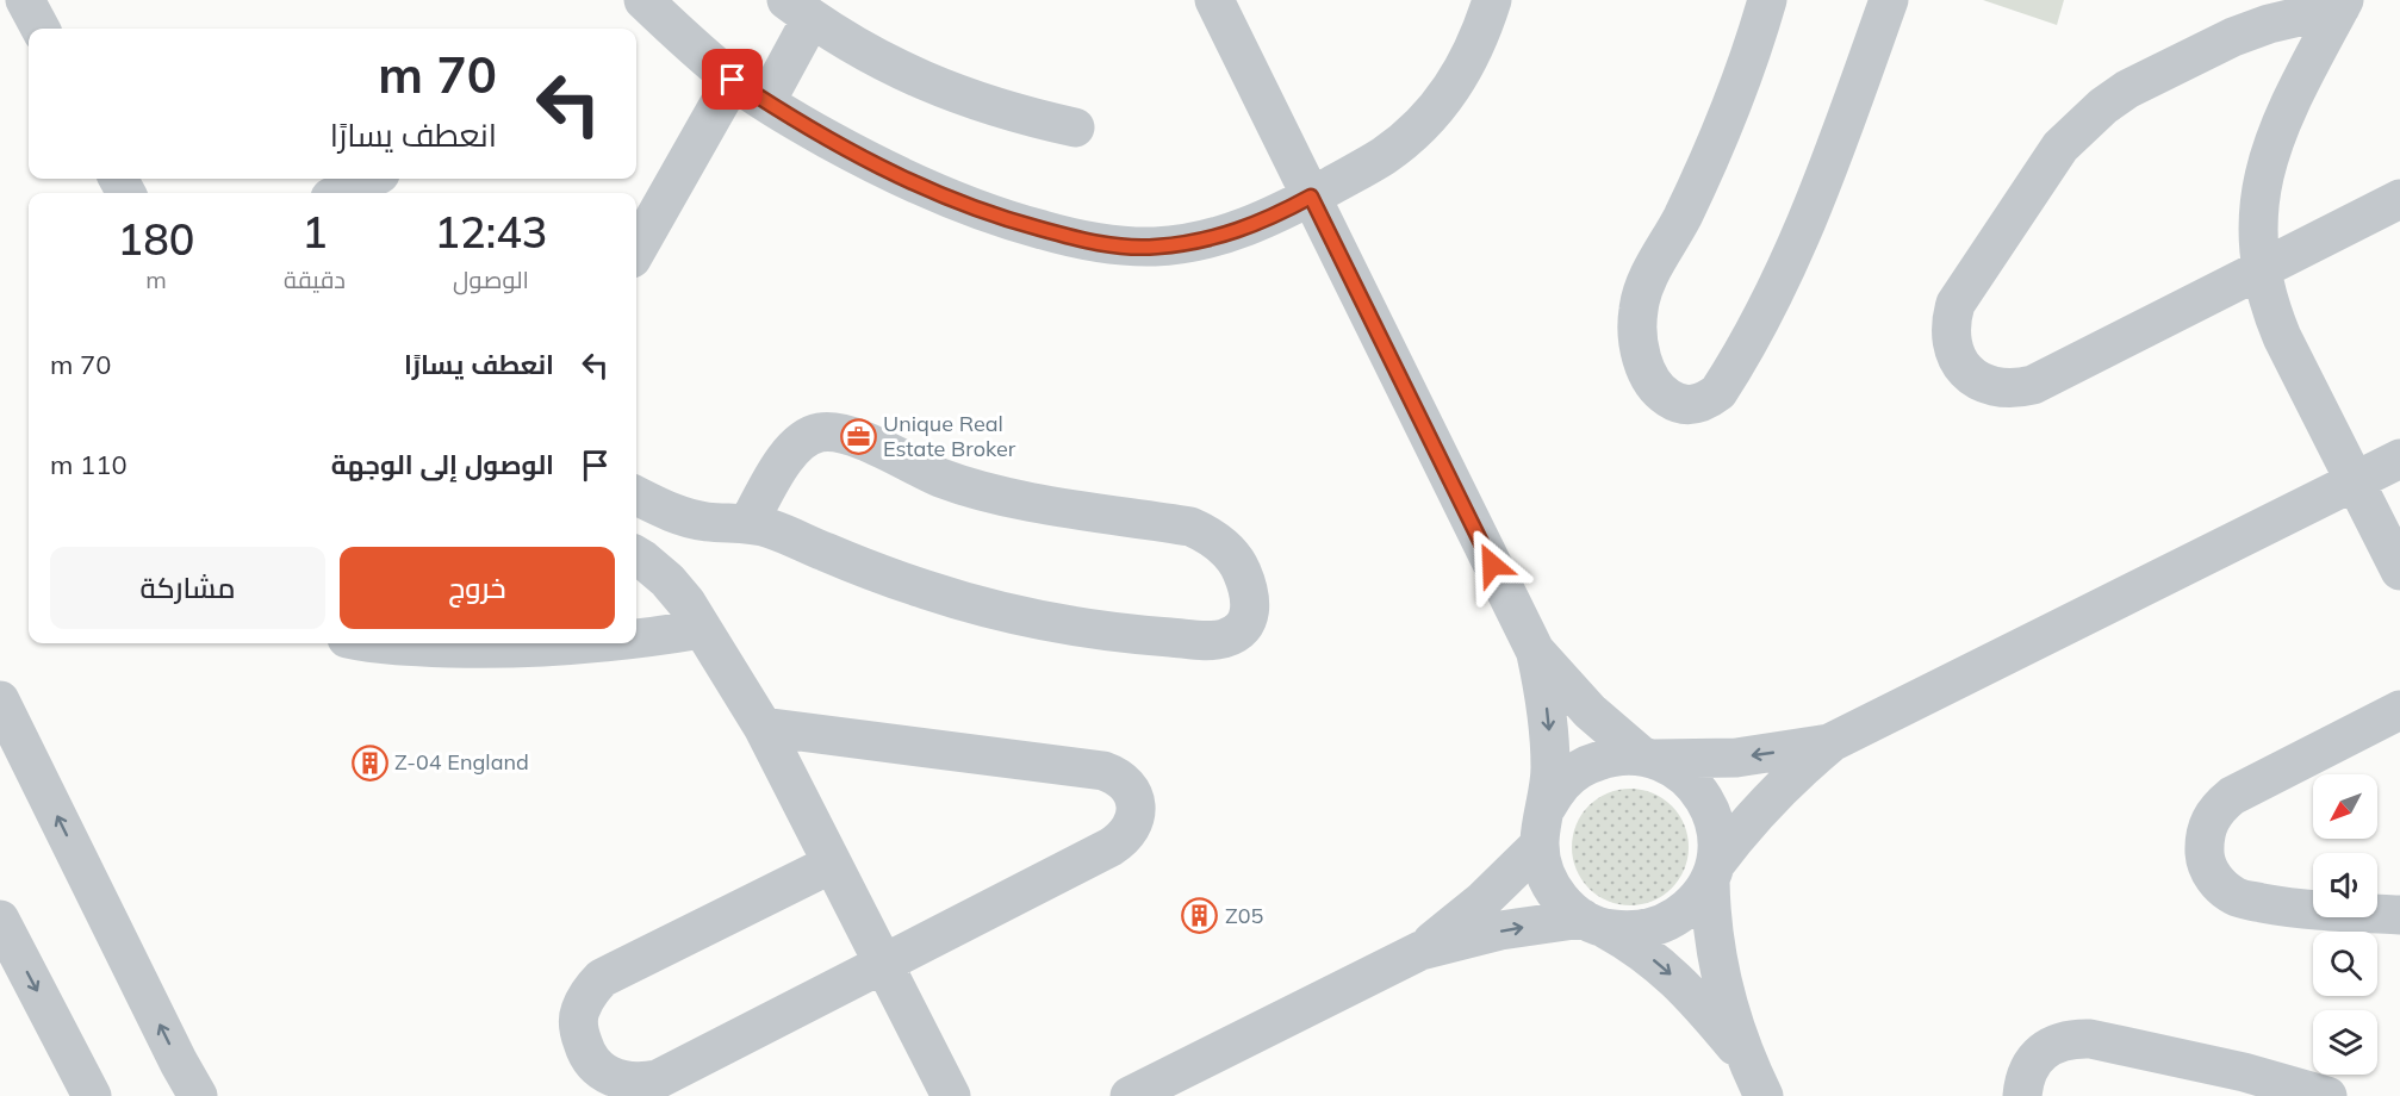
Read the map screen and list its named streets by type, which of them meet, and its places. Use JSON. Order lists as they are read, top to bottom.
{
  "places": {
    "office": ["Unique Real Estate Broker"],
    "building": ["Z-04 England", "Z05"]
  },
  "north": "bottom left",
  "page": {
    "turn": ["70 m", "انعطف يسارًا"],
    "eta": [
      "12:43",
      "الوصول",
      "1",
      "دقيقة",
      "180",
      "m"
    ],
    "list": [
      {
        "name": "انعطف يسارًا",
        "value": "70 m"
      },
      {
        "name": "الوصول إلى الوجهة",
        "value": "110 m"
      }
    ],
    "buttons": ["خروج", "مشاركة"]
  }
}
